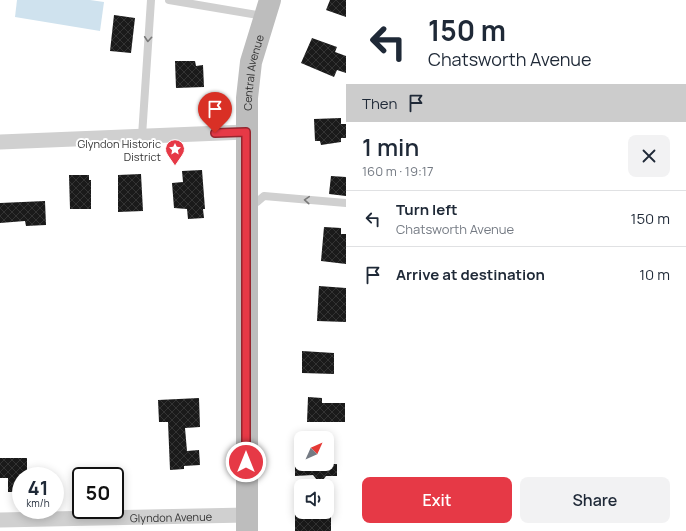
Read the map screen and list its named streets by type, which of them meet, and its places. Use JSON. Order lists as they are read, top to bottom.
{
  "streets": {
    "main road": ["Central Avenue"],
    "street": ["Glyndon Avenue"]
  },
  "crossings": [
    ["Central Avenue", "Glyndon Avenue"]
  ],
  "places": {
    "place": ["Glyndon Historic District"]
  },
  "north": "top right",
  "page": {
    "turn": ["150 m", "Chatsworth Avenue"],
    "then": "Then",
    "heading": ["1 min", "160 m · 19:17"],
    "list": [
      {
        "name": "Turn left",
        "note": "Chatsworth Avenue",
        "value": "150 m"
      },
      {
        "name": "Arrive at destination",
        "value": "10 m"
      }
    ],
    "speed": "41 km/h",
    "limit": "50",
    "buttons": ["Exit", "Share"]
  }
}
